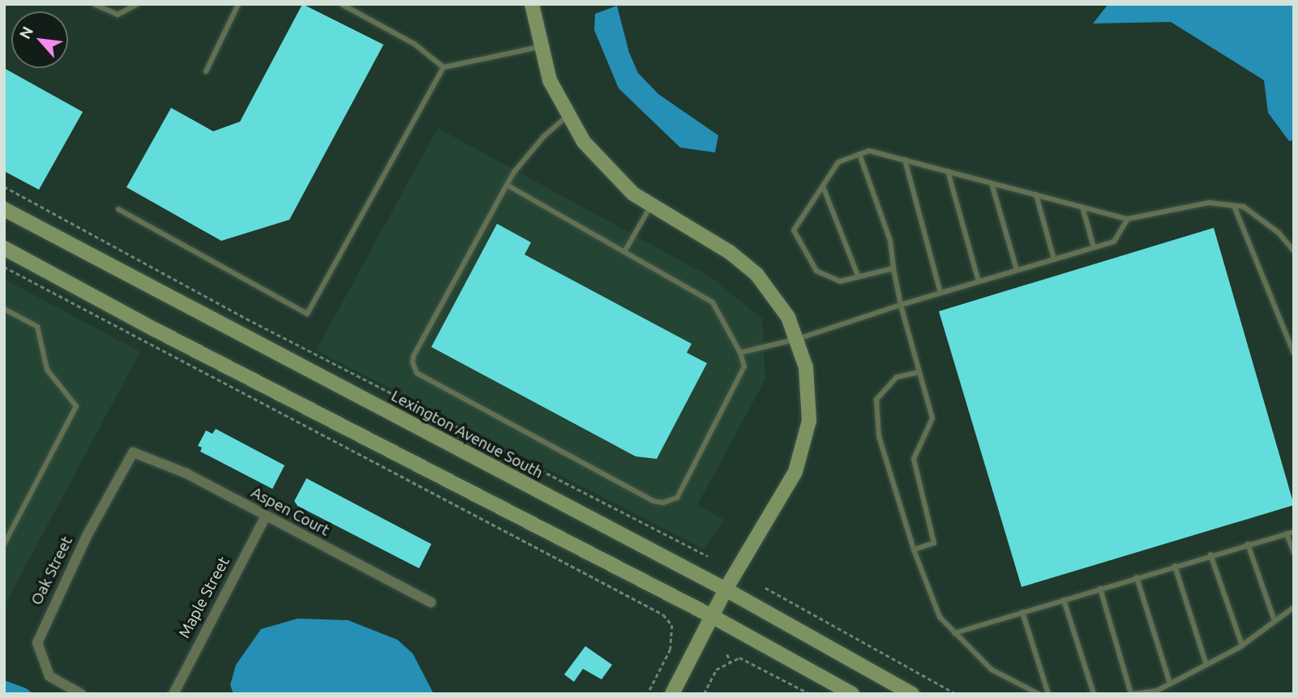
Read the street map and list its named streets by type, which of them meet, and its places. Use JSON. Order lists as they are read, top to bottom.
{
  "streets": {
    "street": [
      "Lexington Avenue South",
      "Aspen Court",
      "Oak Street",
      "Maple Street"
    ]
  },
  "crossings": [
    ["Aspen Court", "Oak Street"],
    ["Aspen Court", "Maple Street"]
  ],
  "north": "top left"
}
